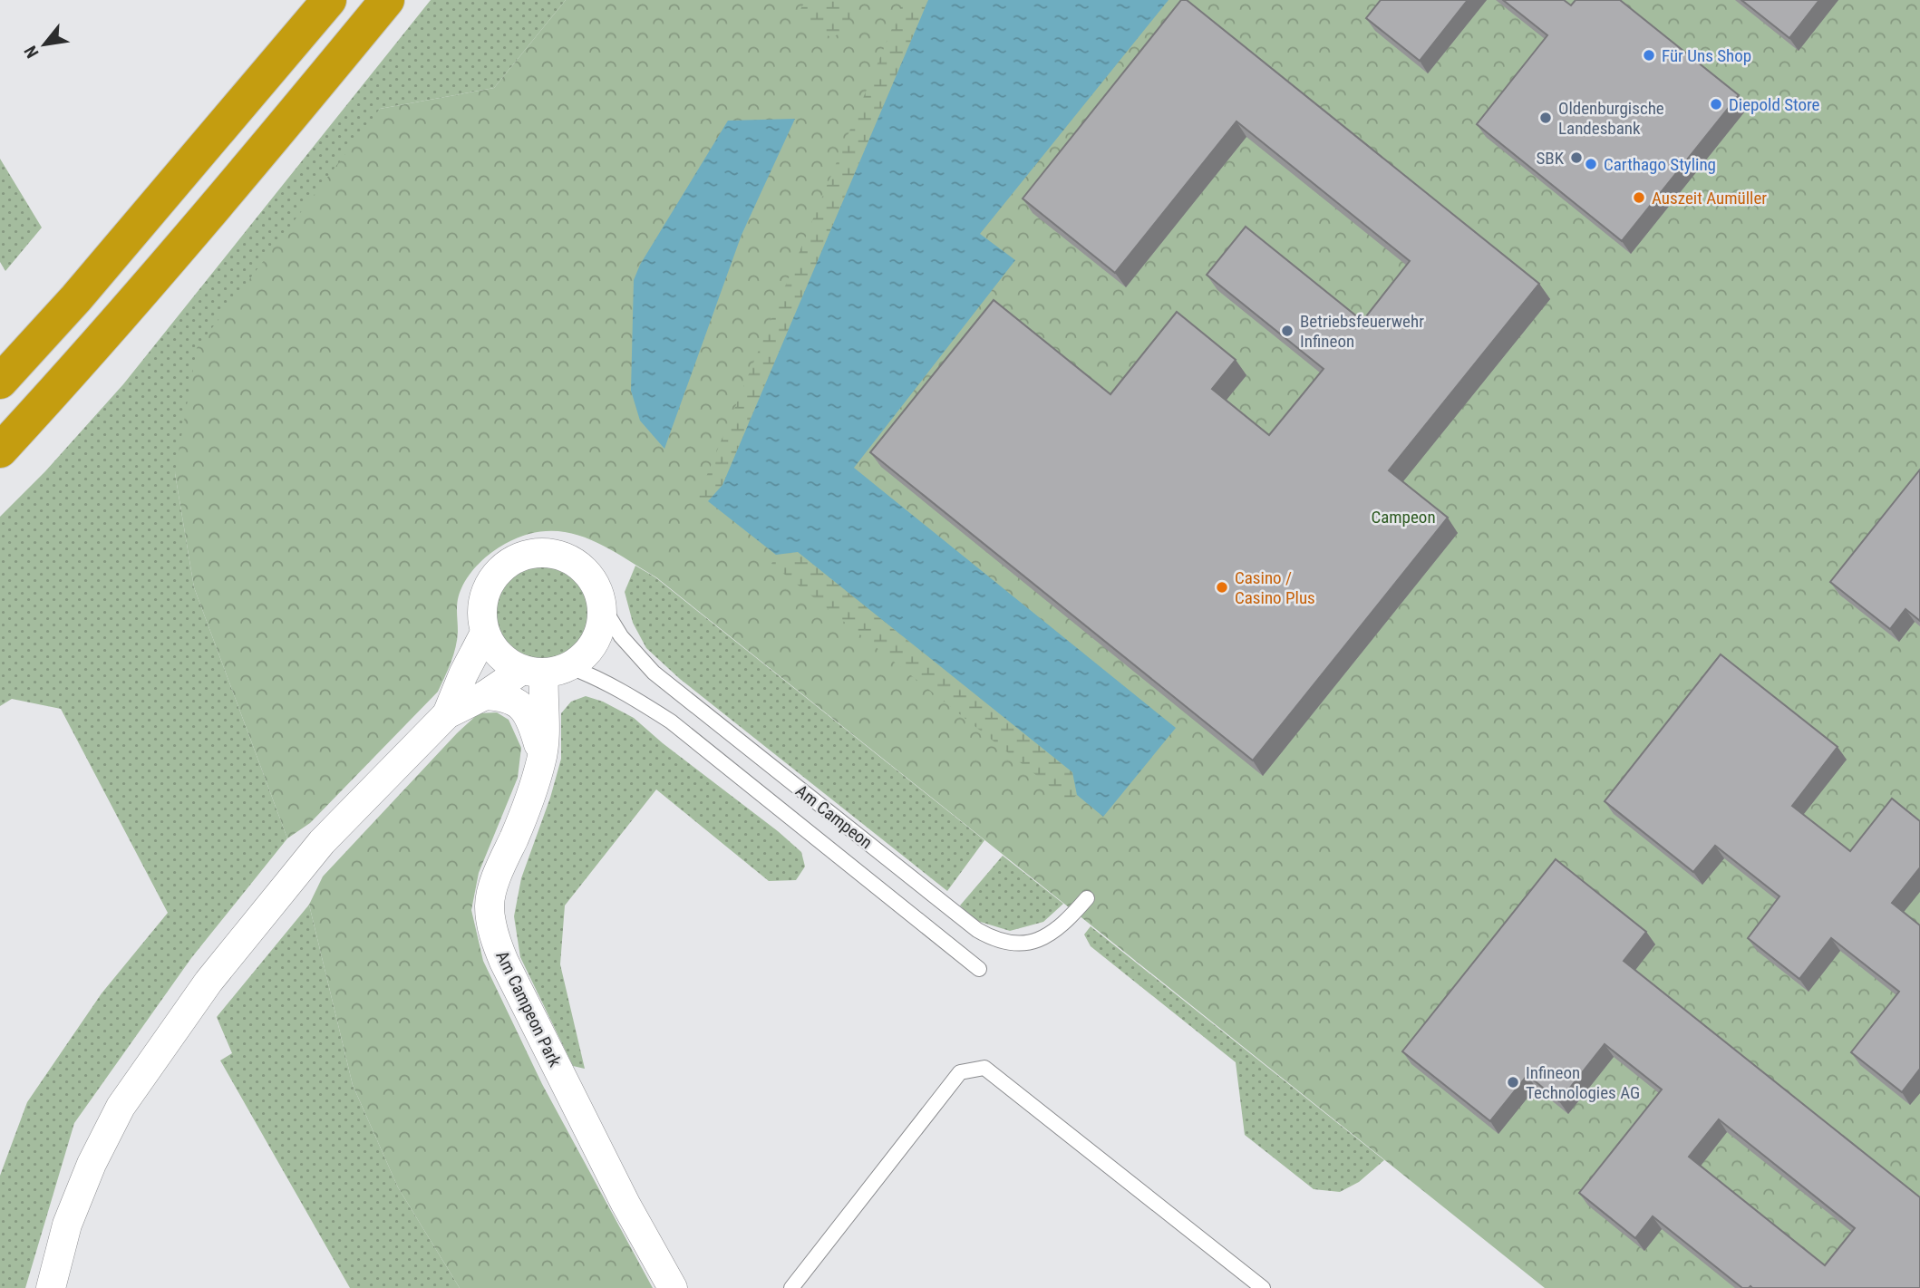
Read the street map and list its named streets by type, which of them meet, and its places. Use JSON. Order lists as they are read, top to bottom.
{
  "streets": {
    "street": ["Am Campeon Park"],
    "lane": ["Am Campeon"]
  },
  "crossings": [
    ["Am Campeon", "Am Campeon Park"]
  ],
  "parks": ["Campeon"],
  "places": [
    "Für Uns Shop",
    "Diepold Store",
    "Oldenburgische Landesbank",
    "SBK",
    "Carthago Styling",
    "Auszeit Aumüller",
    "Betriebsfeuerwehr Infineon",
    "Casino / Casino Plus",
    "Infineon Technologies AG"
  ],
  "north": "bottom left"
}
